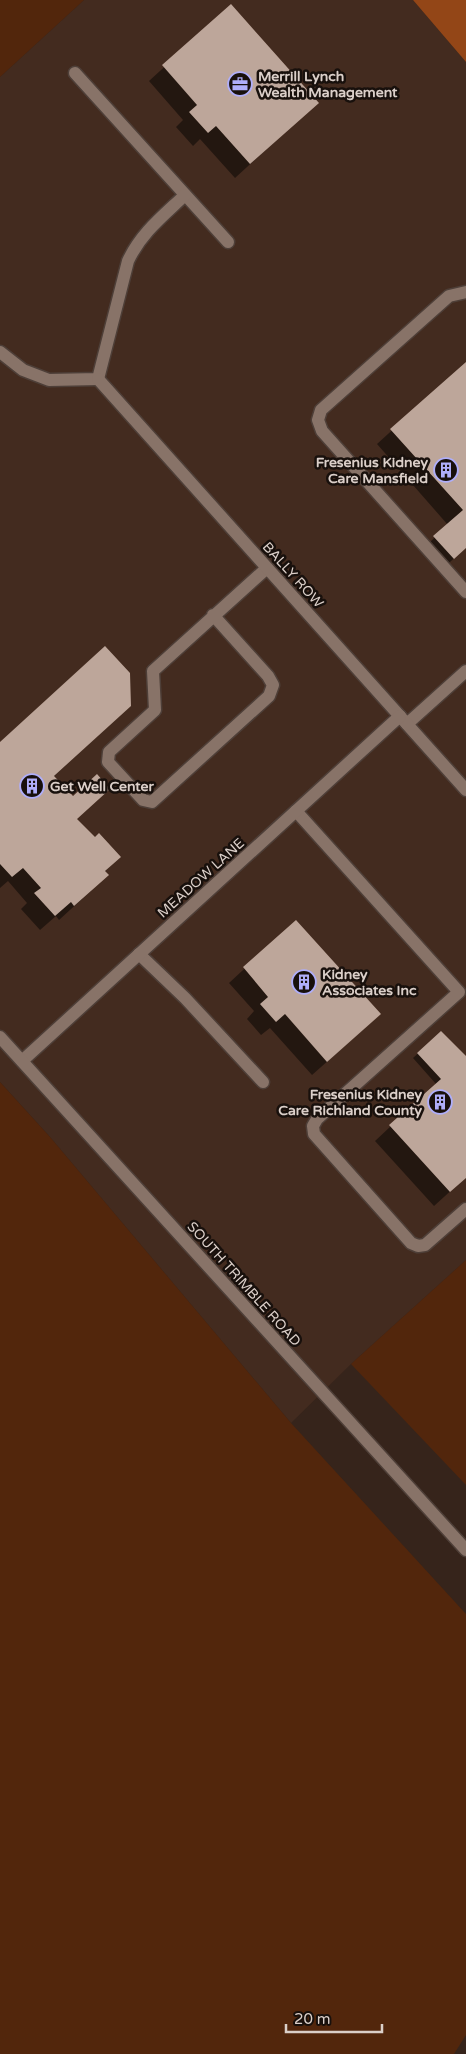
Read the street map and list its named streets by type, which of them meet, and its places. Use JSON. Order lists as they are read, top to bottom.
{
  "streets": {
    "street": ["BALLY ROW", "MEADOW LANE", "SOUTH TRIMBLE ROAD"]
  },
  "crossings": [
    ["BALLY ROW", "MEADOW LANE"],
    ["MEADOW LANE", "SOUTH TRIMBLE ROAD"]
  ],
  "places": {
    "office": ["Merrill Lynch Wealth Management"],
    "building": [
      "Fresenius Kidney Care Mansfield",
      "Get Well Center",
      "Kidney Associates Inc",
      "Fresenius Kidney Care Richland County"
    ]
  },
  "scale_bar": "20 m"
}
